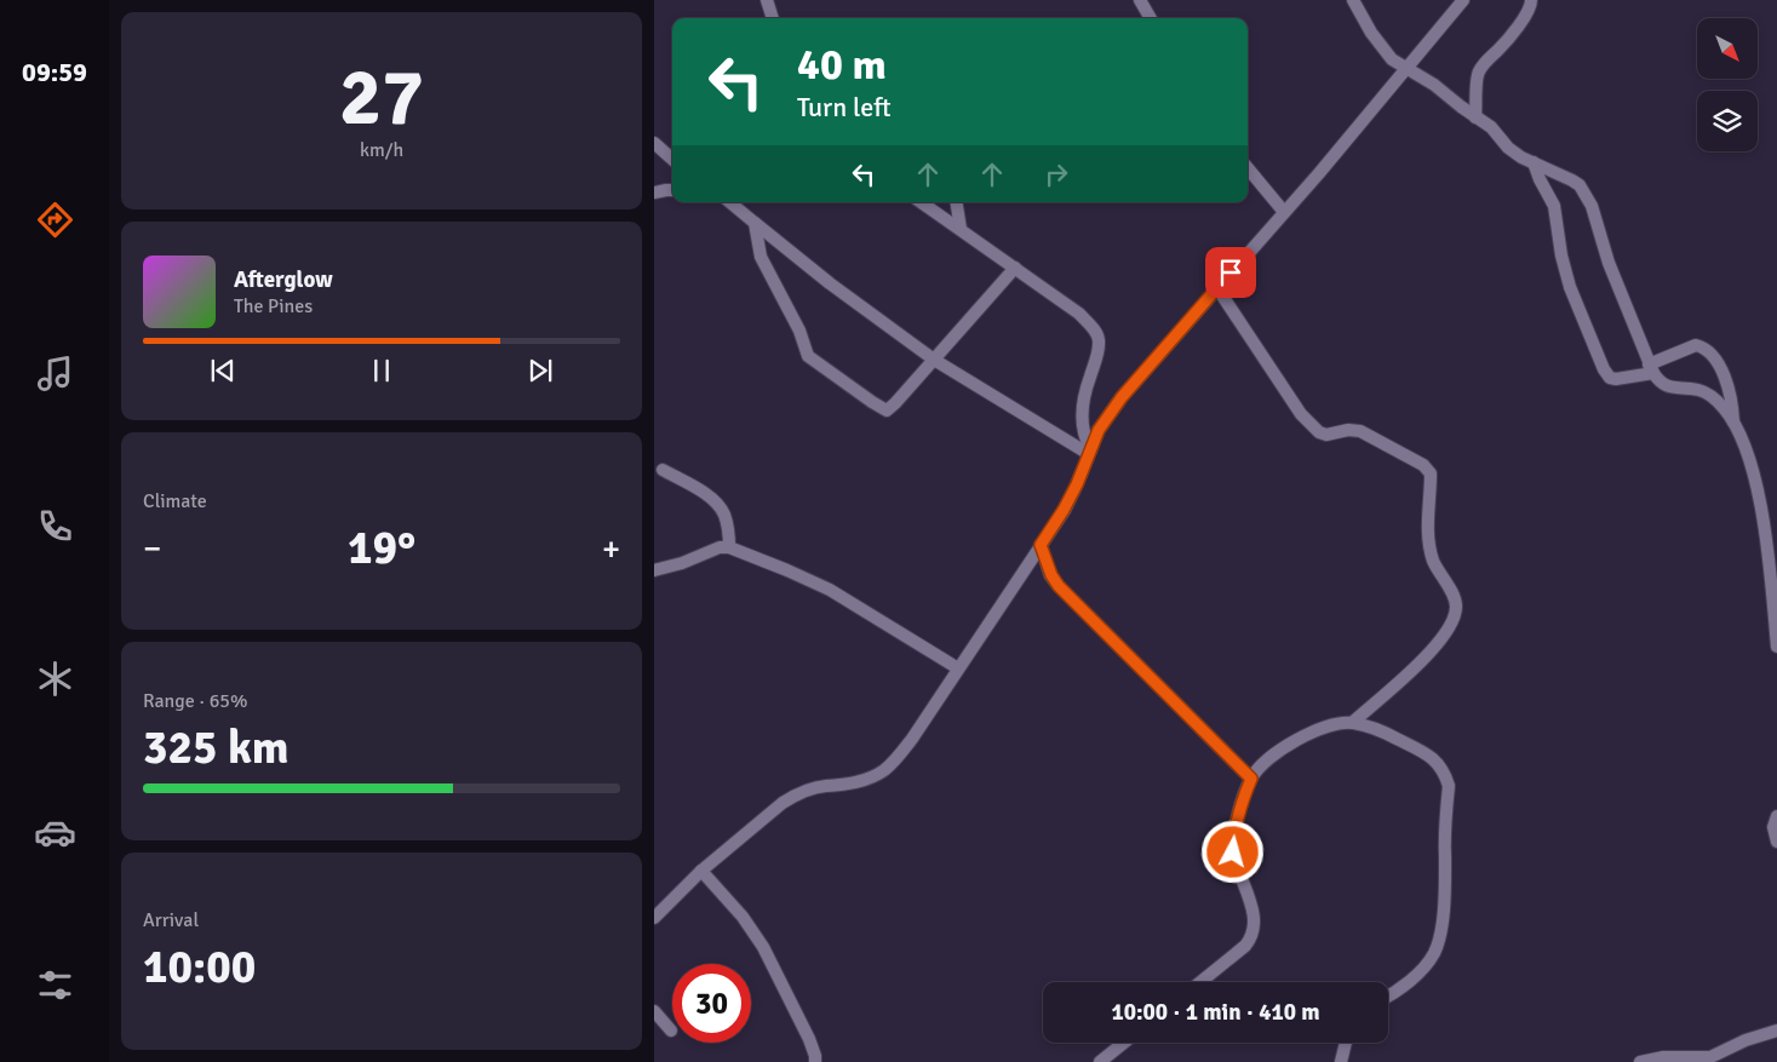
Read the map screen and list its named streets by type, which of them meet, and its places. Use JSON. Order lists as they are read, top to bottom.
{
  "north": "bottom right",
  "page": {
    "tabs": "09:59",
    "tile": [
      ["27", "km/h"],
      "Climate",
      ["Range · 65%", "325 km"],
      ["Arrival", "10:00"]
    ],
    "turn": ["40 m", "Turn left"],
    "song": ["Afterglow", "The Pines"],
    "heat": ["−", "19°", "+"],
    "limit": "30",
    "trip": "10:00 · 1 min · 410 m"
  }
}
